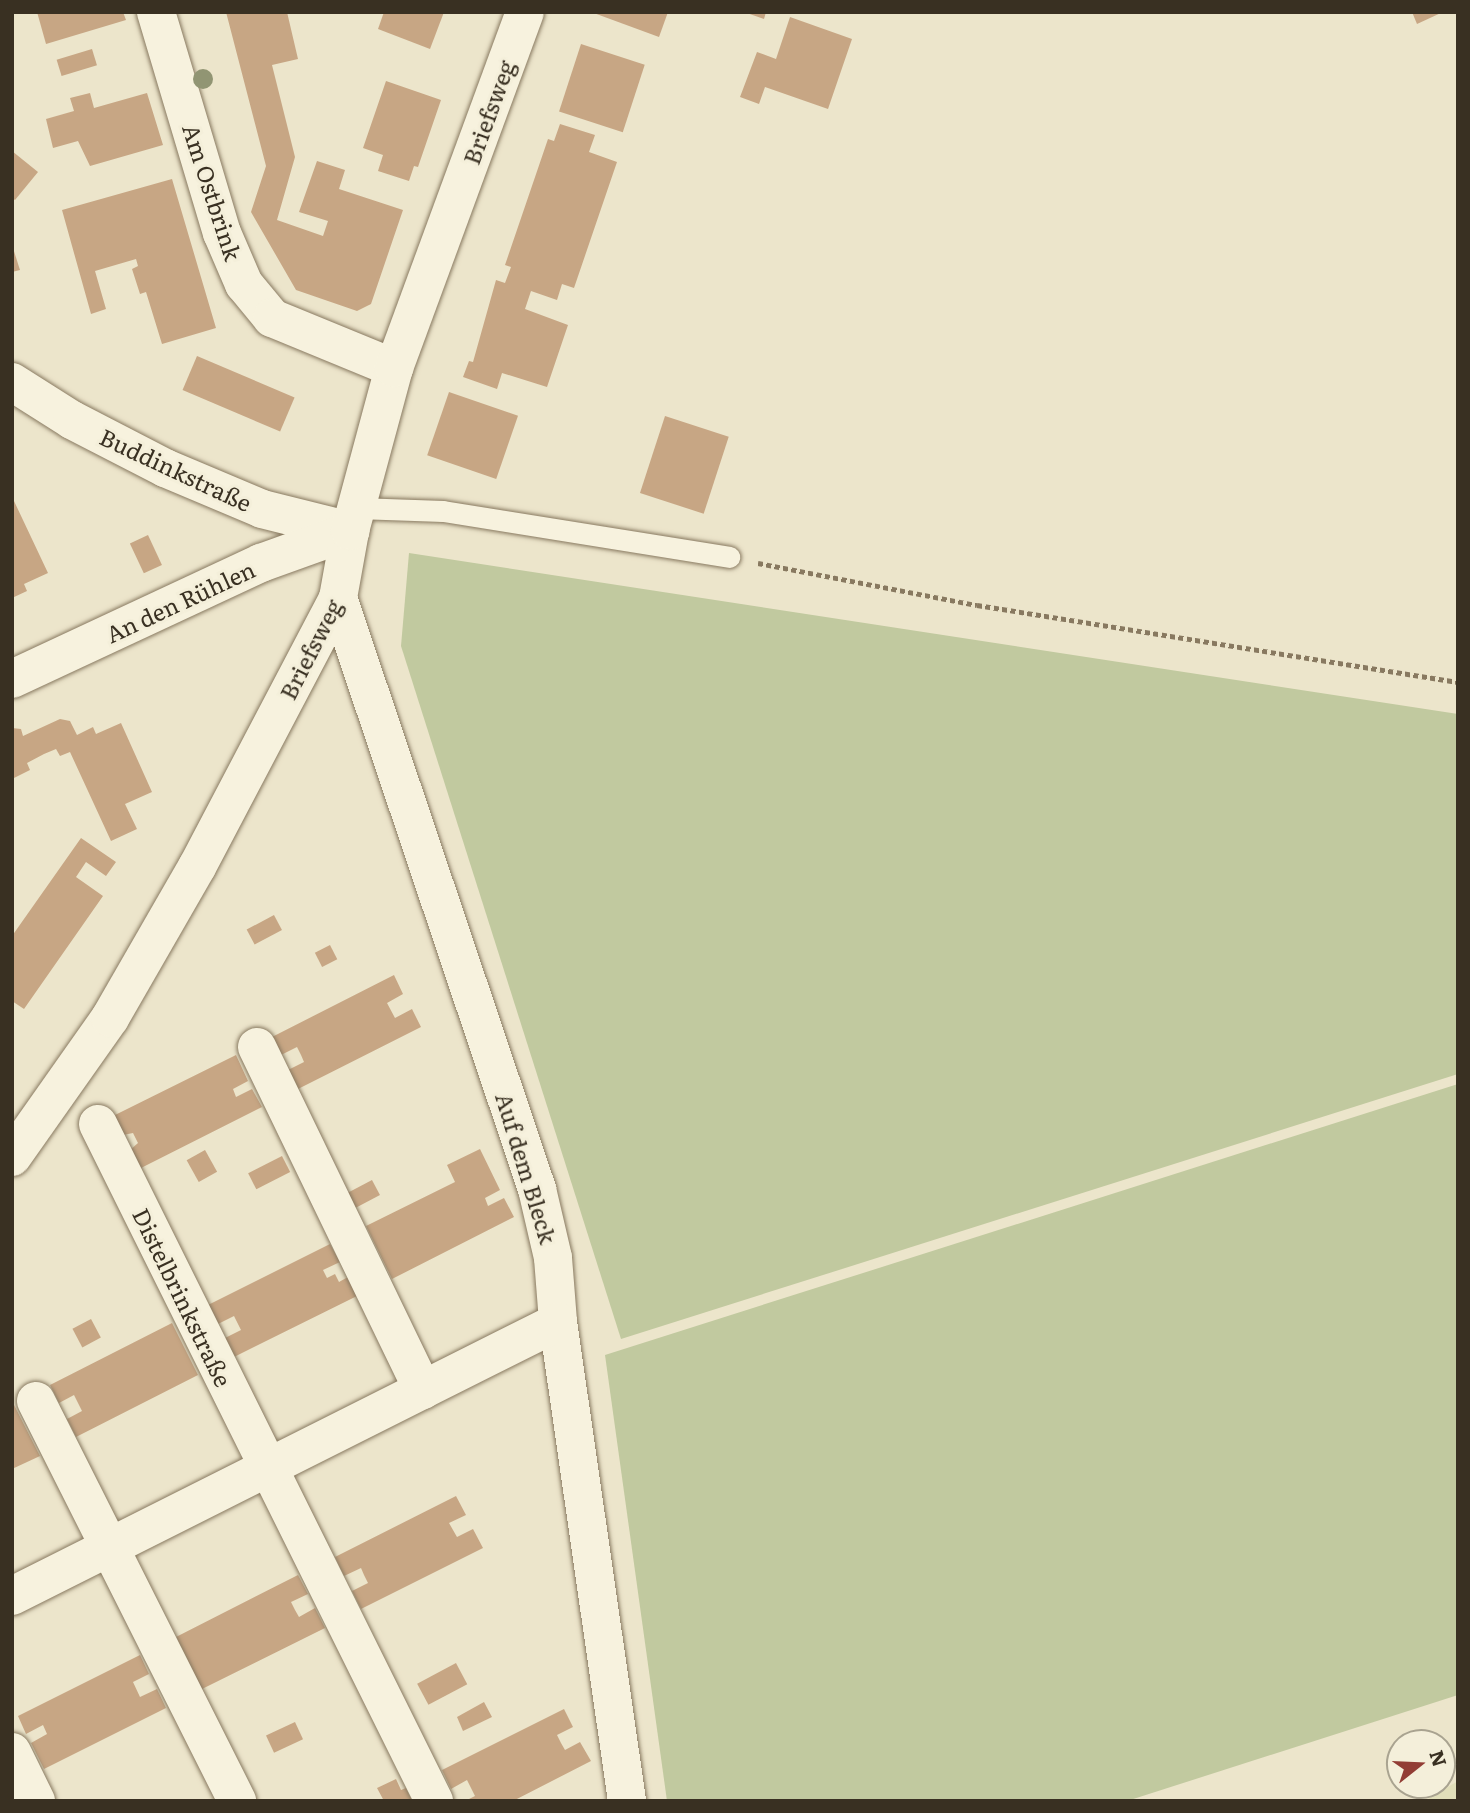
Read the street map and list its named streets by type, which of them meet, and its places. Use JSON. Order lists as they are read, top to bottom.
{
  "streets": {
    "street": [
      "Briefsweg",
      "Am Ostbrink",
      "Buddinkstraße",
      "An den Rühlen",
      "Auf dem Bleck",
      "Distelbrinkstraße"
    ]
  },
  "crossings": [
    ["Briefsweg", "Am Ostbrink"],
    ["Briefsweg", "Buddinkstraße"],
    ["Briefsweg", "An den Rühlen"],
    ["Briefsweg", "Auf dem Bleck"],
    ["Buddinkstraße", "An den Rühlen"]
  ],
  "north": "right"
}
